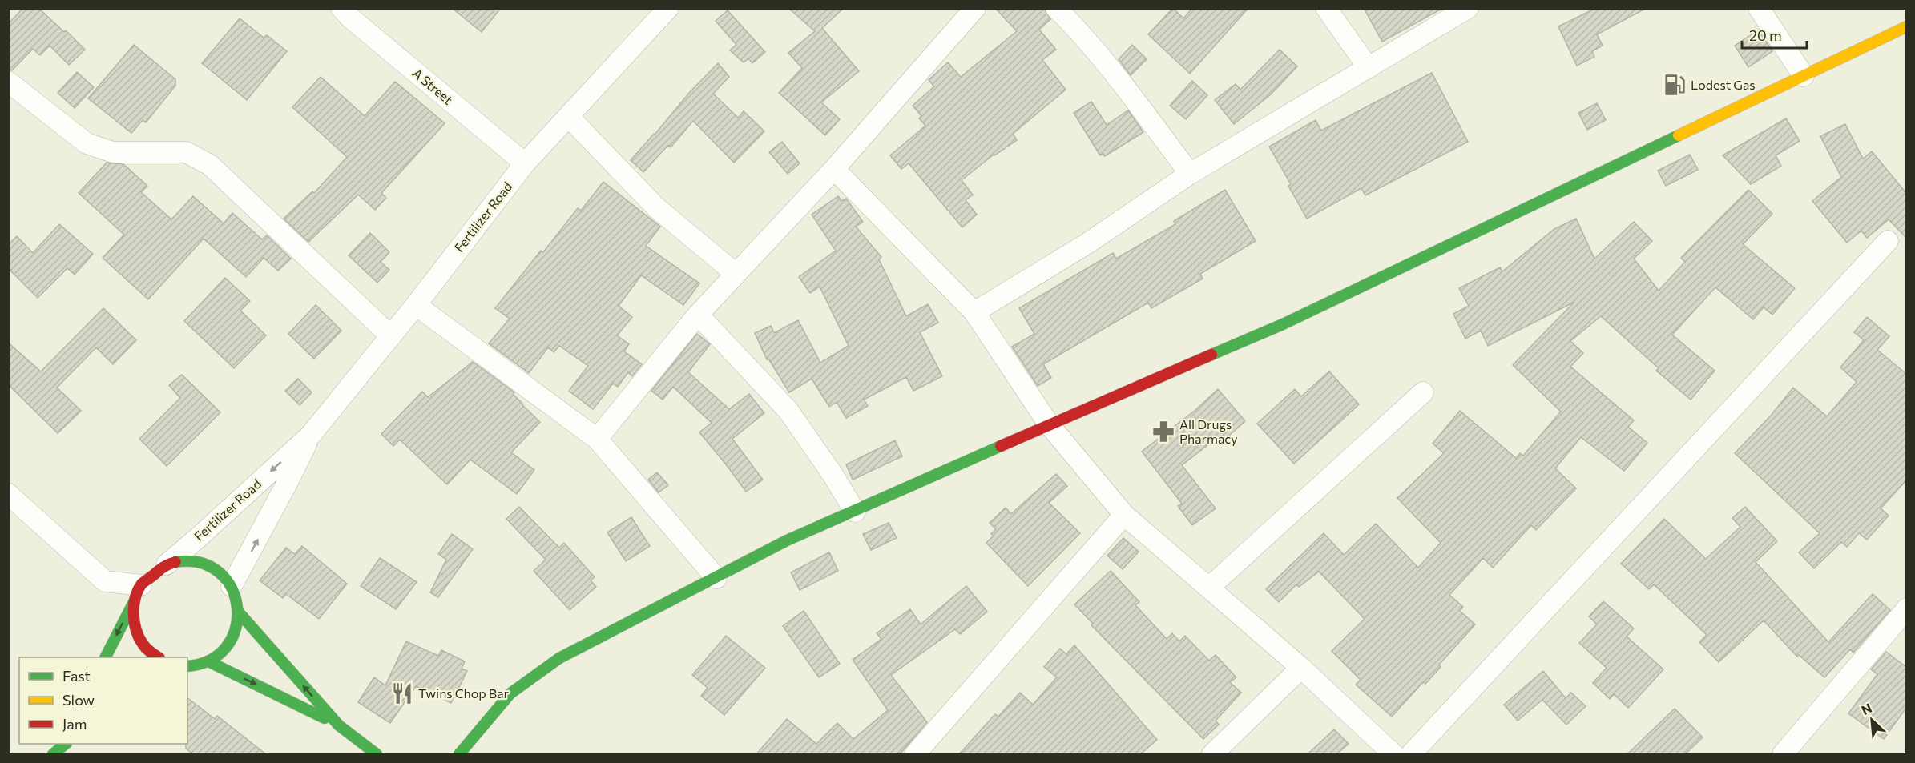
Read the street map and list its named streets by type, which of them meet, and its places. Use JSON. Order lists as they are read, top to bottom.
{
  "streets": {
    "street": ["A Street", "Fertilizer Road"]
  },
  "crossings": [
    ["A Street", "Fertilizer Road"]
  ],
  "places": {
    "fuel station": ["Lodest Gas"],
    "pharmacy": ["All Drugs Pharmacy"],
    "restaurant": ["Twins Chop Bar"]
  },
  "legend": ["Fast", "Slow", "Jam"],
  "scale_bar": "20 m",
  "north": "top left"
}
